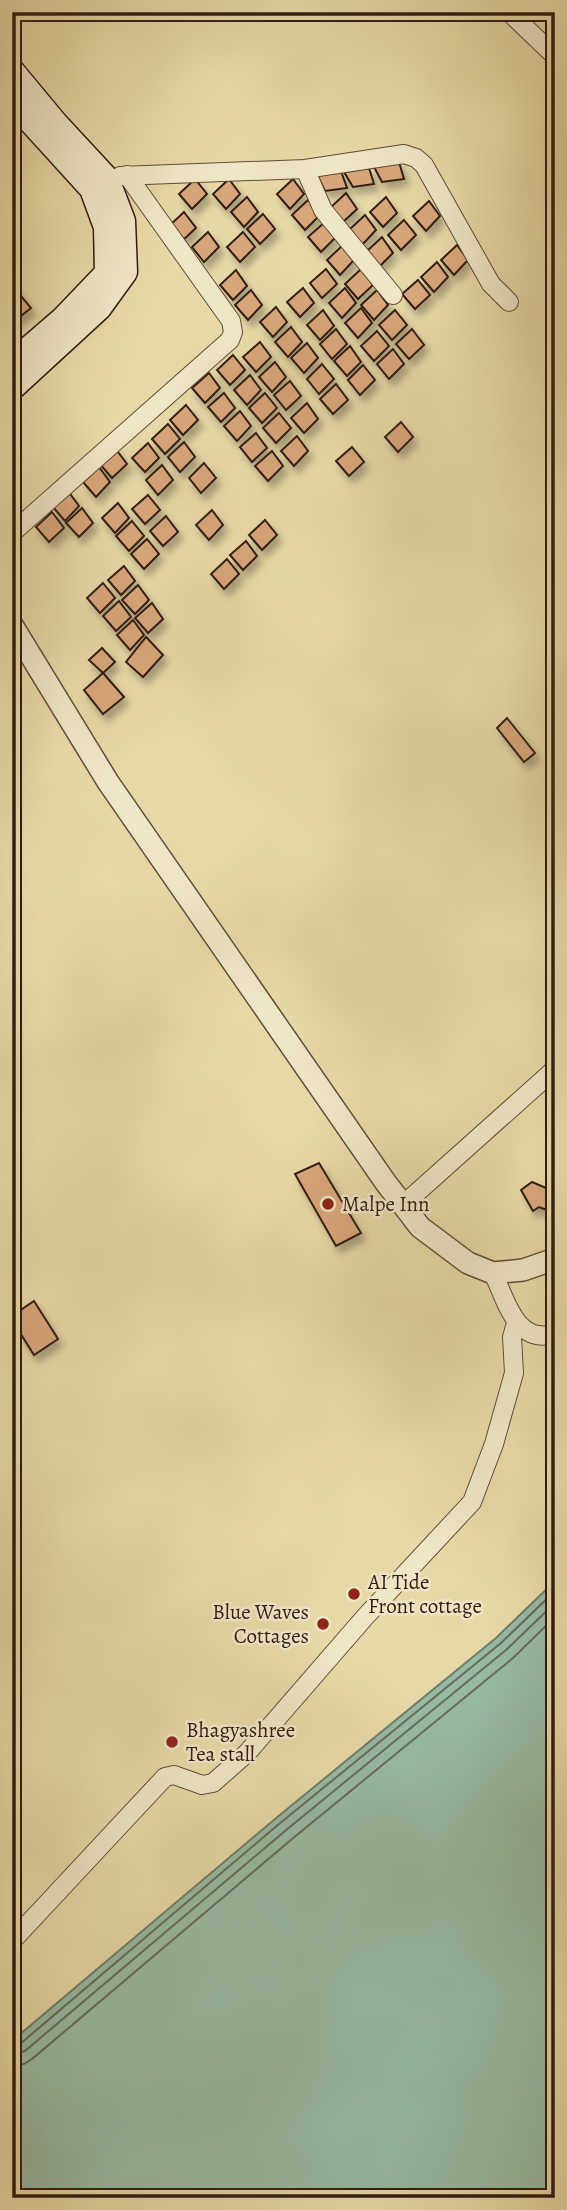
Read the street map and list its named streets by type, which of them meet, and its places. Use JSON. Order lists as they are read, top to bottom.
{
  "places": [
    "Malpe Inn",
    "AI Tide Front cottage",
    "Blue Waves Cottages",
    "Bhagyashree Tea stall"
  ]
}
